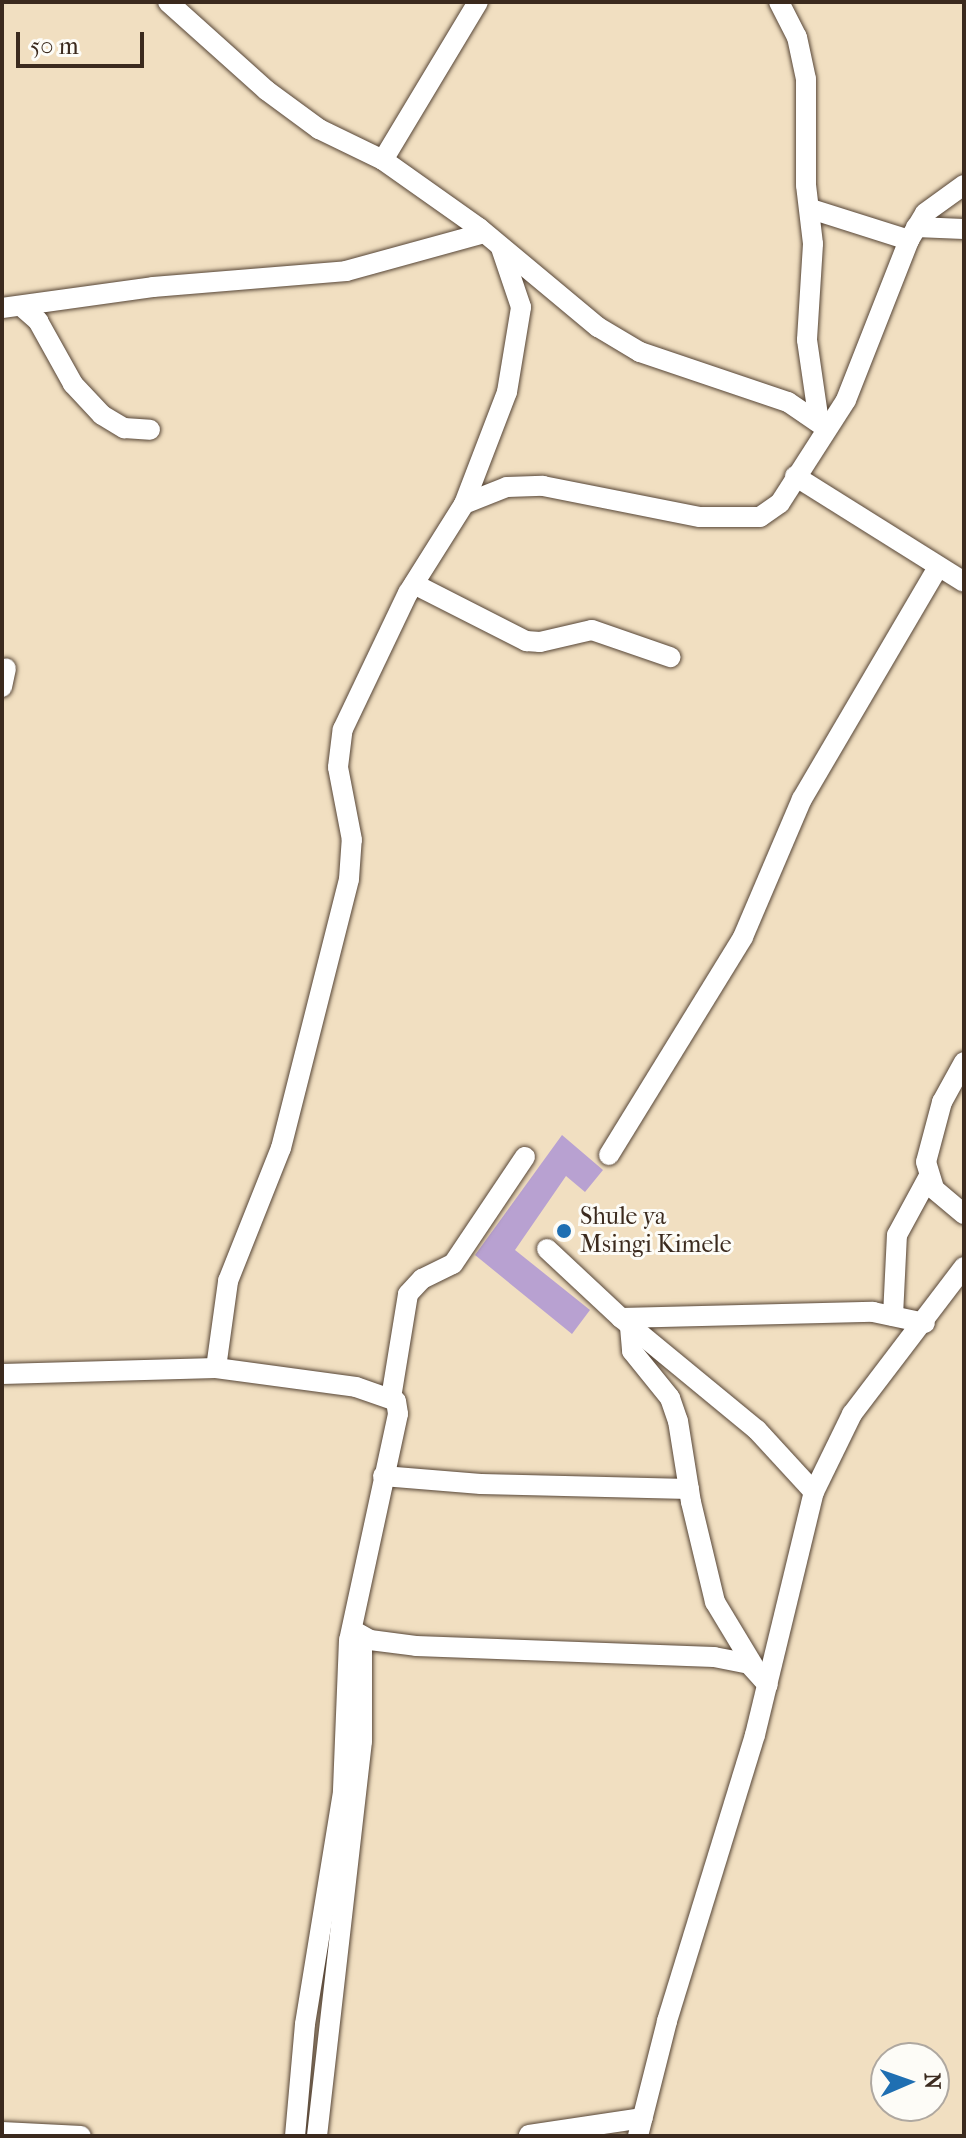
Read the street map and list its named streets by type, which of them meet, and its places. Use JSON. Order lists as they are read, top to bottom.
{
  "places": ["Shule ya Msingi Kimele"],
  "scale_bar": "50 m",
  "north": "right"
}
